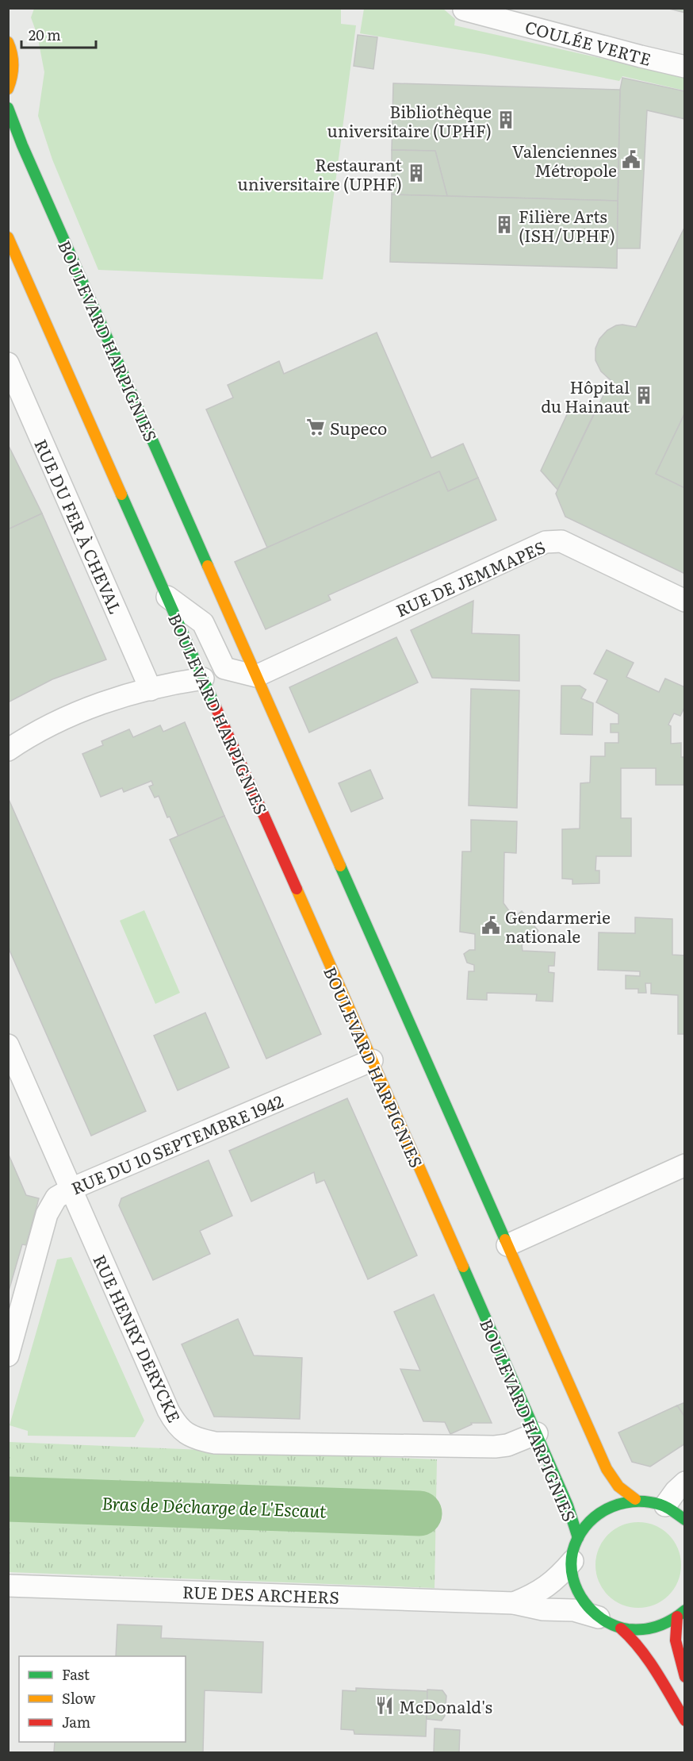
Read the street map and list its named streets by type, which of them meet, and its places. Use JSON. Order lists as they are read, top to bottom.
{
  "streets": {
    "main road": ["BOULEVARD HARPIGNIES"],
    "street": [
      "COULÉE VERTE",
      "RUE DU FER À CHEVAL",
      "RUE DE JEMMAPES",
      "RUE DU 10 SEPTEMBRE 1942",
      "RUE HENRY DERYCKE",
      "RUE DES ARCHERS"
    ]
  },
  "crossings": [
    ["BOULEVARD HARPIGNIES", "RUE DE JEMMAPES"],
    ["BOULEVARD HARPIGNIES", "RUE DU 10 SEPTEMBRE 1942"],
    ["BOULEVARD HARPIGNIES", "RUE HENRY DERYCKE"],
    ["BOULEVARD HARPIGNIES", "RUE DES ARCHERS"],
    ["RUE DU 10 SEPTEMBRE 1942", "RUE HENRY DERYCKE"]
  ],
  "water": ["Bras de Décharge de L'Escaut"],
  "places": {
    "building": [
      "Bibliothèque universitaire (UPHF)",
      "Restaurant universitaire (UPHF)",
      "Filière Arts (ISH/UPHF)",
      "Hôpital du Hainaut"
    ],
    "public building": ["Valenciennes Métropole", "Gendarmerie nationale"],
    "supermarket": ["Supeco"],
    "restaurant": ["McDonald's"]
  },
  "legend": ["Fast", "Slow", "Jam"],
  "scale_bar": "20 m"
}
